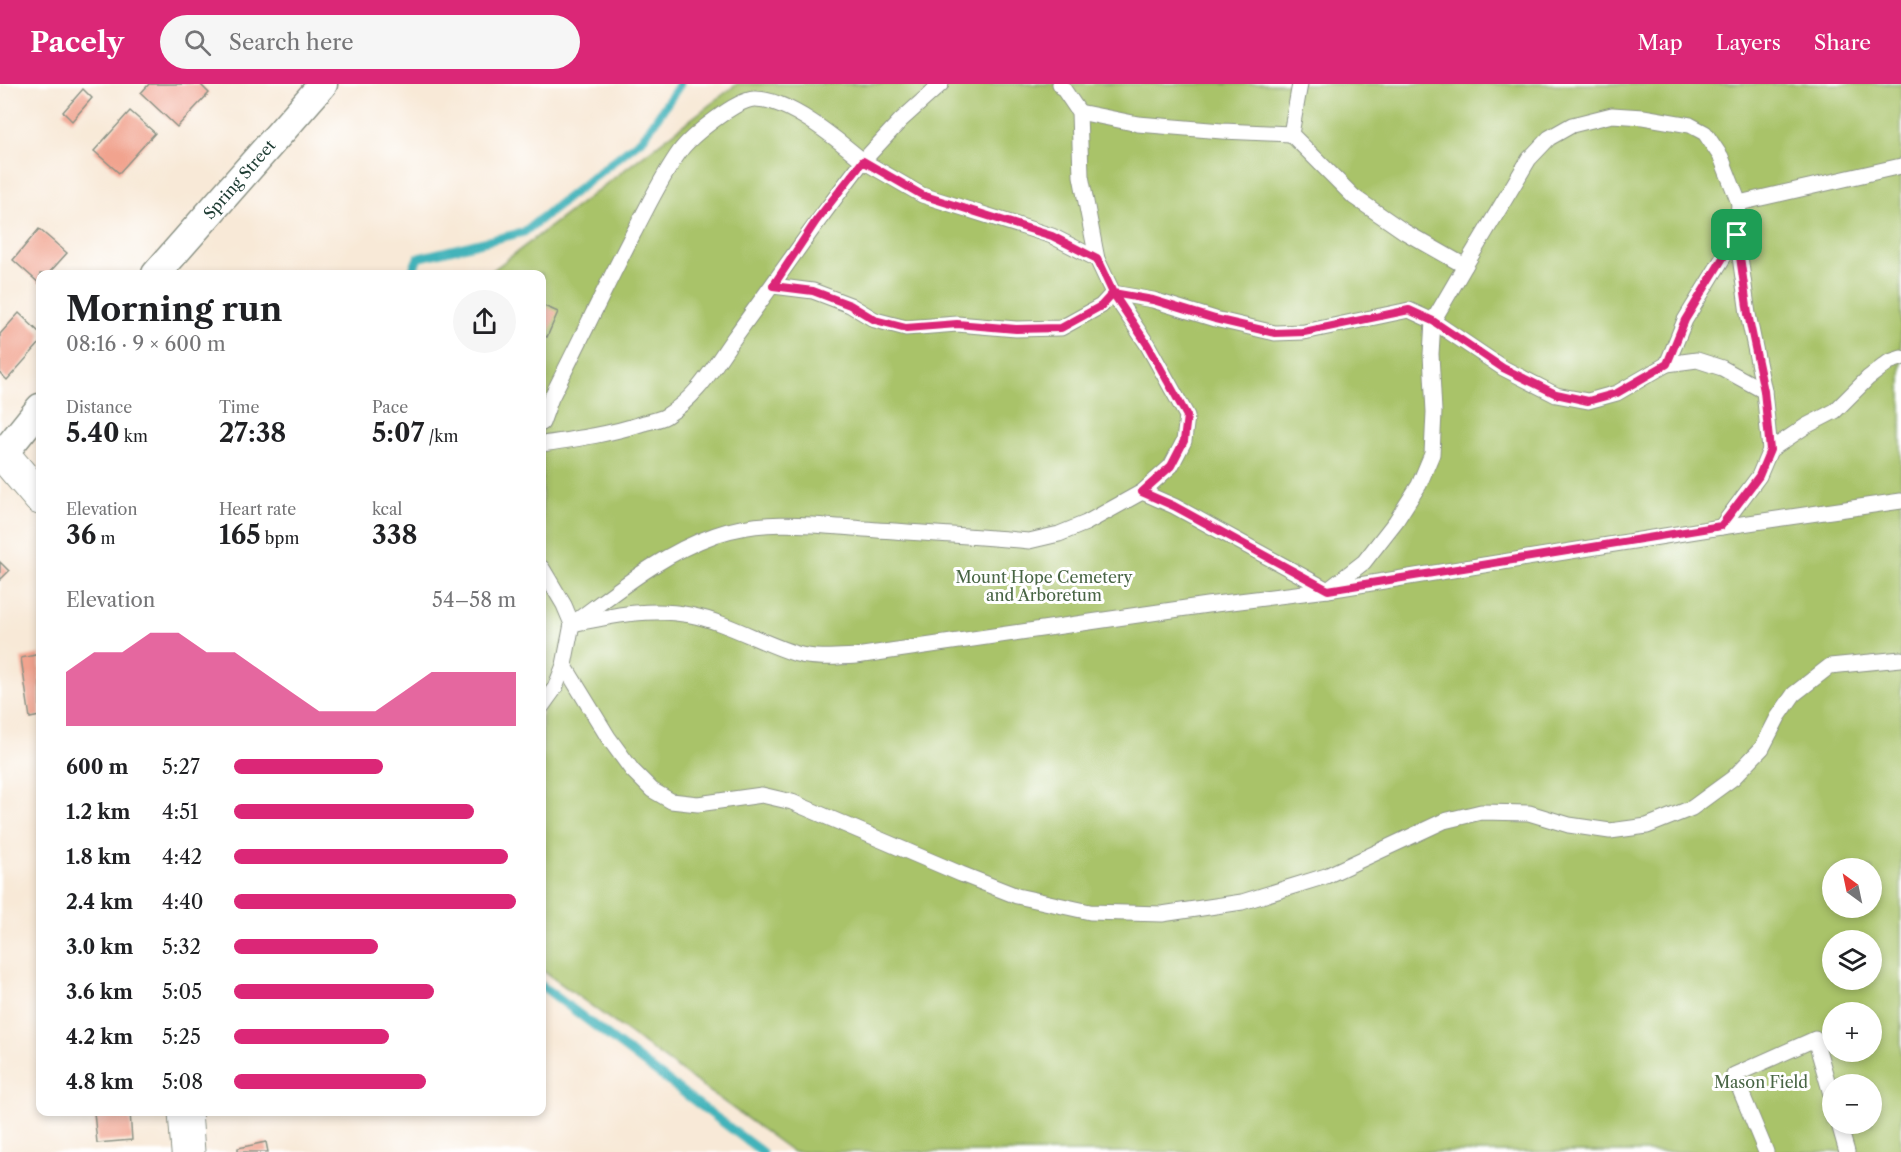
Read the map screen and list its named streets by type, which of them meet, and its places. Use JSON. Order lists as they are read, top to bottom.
{
  "streets": {
    "street": ["Spring Street"]
  },
  "parks": ["Mount Hope Cemetery and Arboretum", "Mason Field"],
  "north": "top left",
  "page": {
    "header": "Pacely",
    "search": "Search here",
    "nav": ["Map", "Layers", "Share"],
    "heading": ["Morning run", "08:16 · 9 × 600 m"],
    "stats": [
      ["Distance", "5.40 km"],
      ["Time", "27:38"],
      ["Pace", "5:07 /km"],
      ["Elevation", "36 m"],
      ["Heart rate", "165 bpm"],
      ["kcal", "338"]
    ],
    "chart": ["Elevation", "54–58 m"],
    "list": [
      {
        "name": "600 m",
        "note": "5:27"
      },
      {
        "name": "1.2 km",
        "note": "4:51"
      },
      {
        "name": "1.8 km",
        "note": "4:42"
      },
      {
        "name": "2.4 km",
        "note": "4:40"
      },
      {
        "name": "3.0 km",
        "note": "5:32"
      },
      {
        "name": "3.6 km",
        "note": "5:05"
      },
      {
        "name": "4.2 km",
        "note": "5:25"
      },
      {
        "name": "4.8 km",
        "note": "5:08"
      }
    ],
    "map_buttons": ["+", "−"]
  }
}
